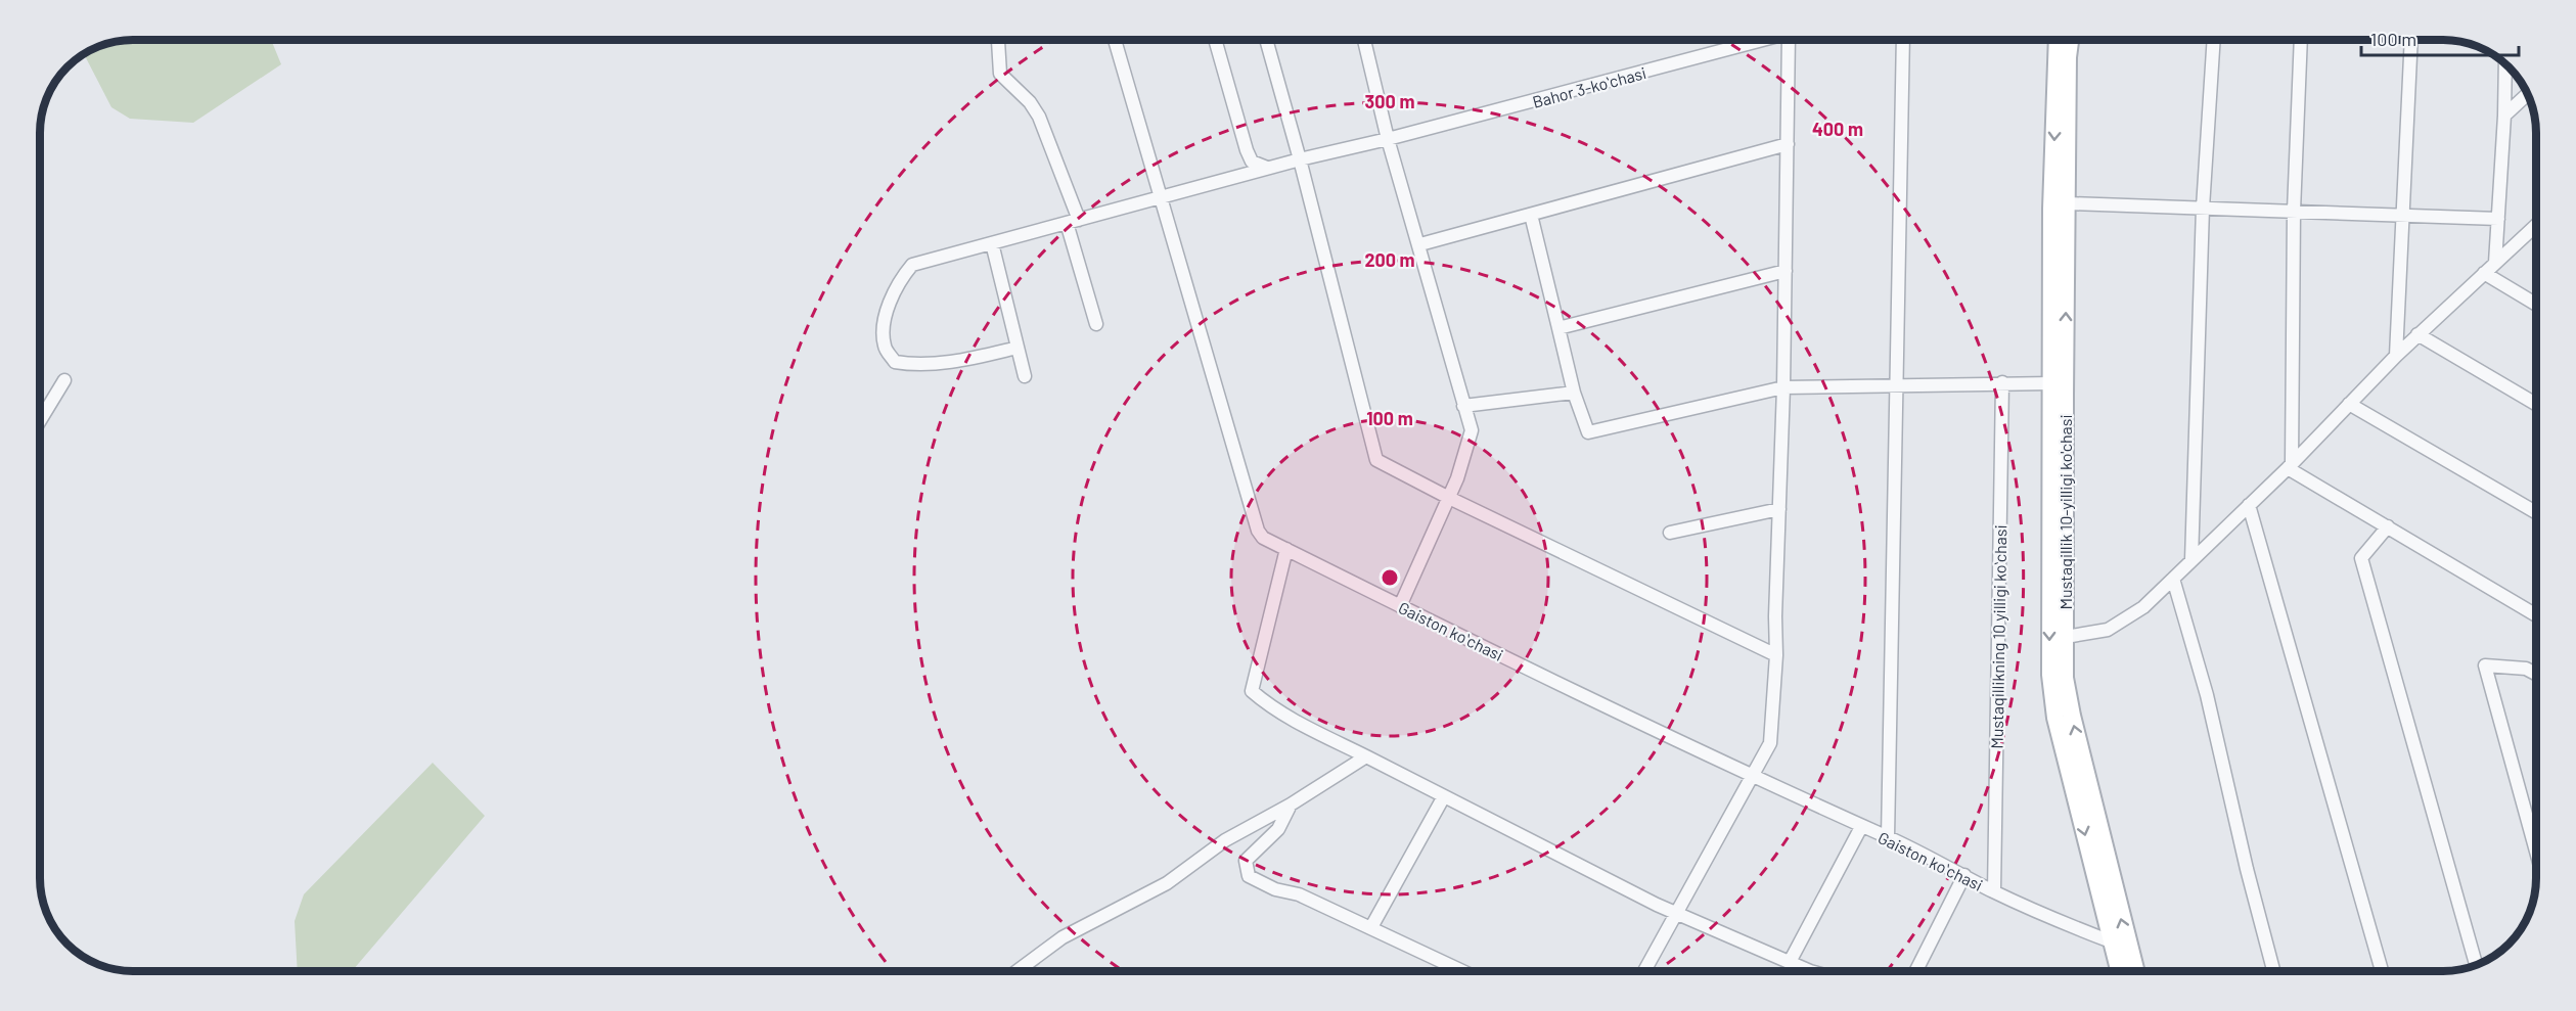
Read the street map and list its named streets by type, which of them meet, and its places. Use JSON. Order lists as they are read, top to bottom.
{
  "streets": {
    "main road": ["Mustaqillik 10-yilligi ko'chasi"],
    "street": ["Bahor 3-koʻchasi", "Gaiston koʻchasi", "Mustaqillikning 10 yilligi koʻchasi"]
  },
  "crossings": [
    ["Bahor 3-koʻchasi", "Gaiston koʻchasi"],
    ["Mustaqillik 10-yilligi ko'chasi", "Gaiston koʻchasi"],
    ["Gaiston koʻchasi", "Mustaqillikning 10 yilligi koʻchasi"]
  ],
  "scale_bar": "100 m",
  "rings": [
    "300 m",
    "400 m",
    "200 m",
    "100 m"
  ]
}
